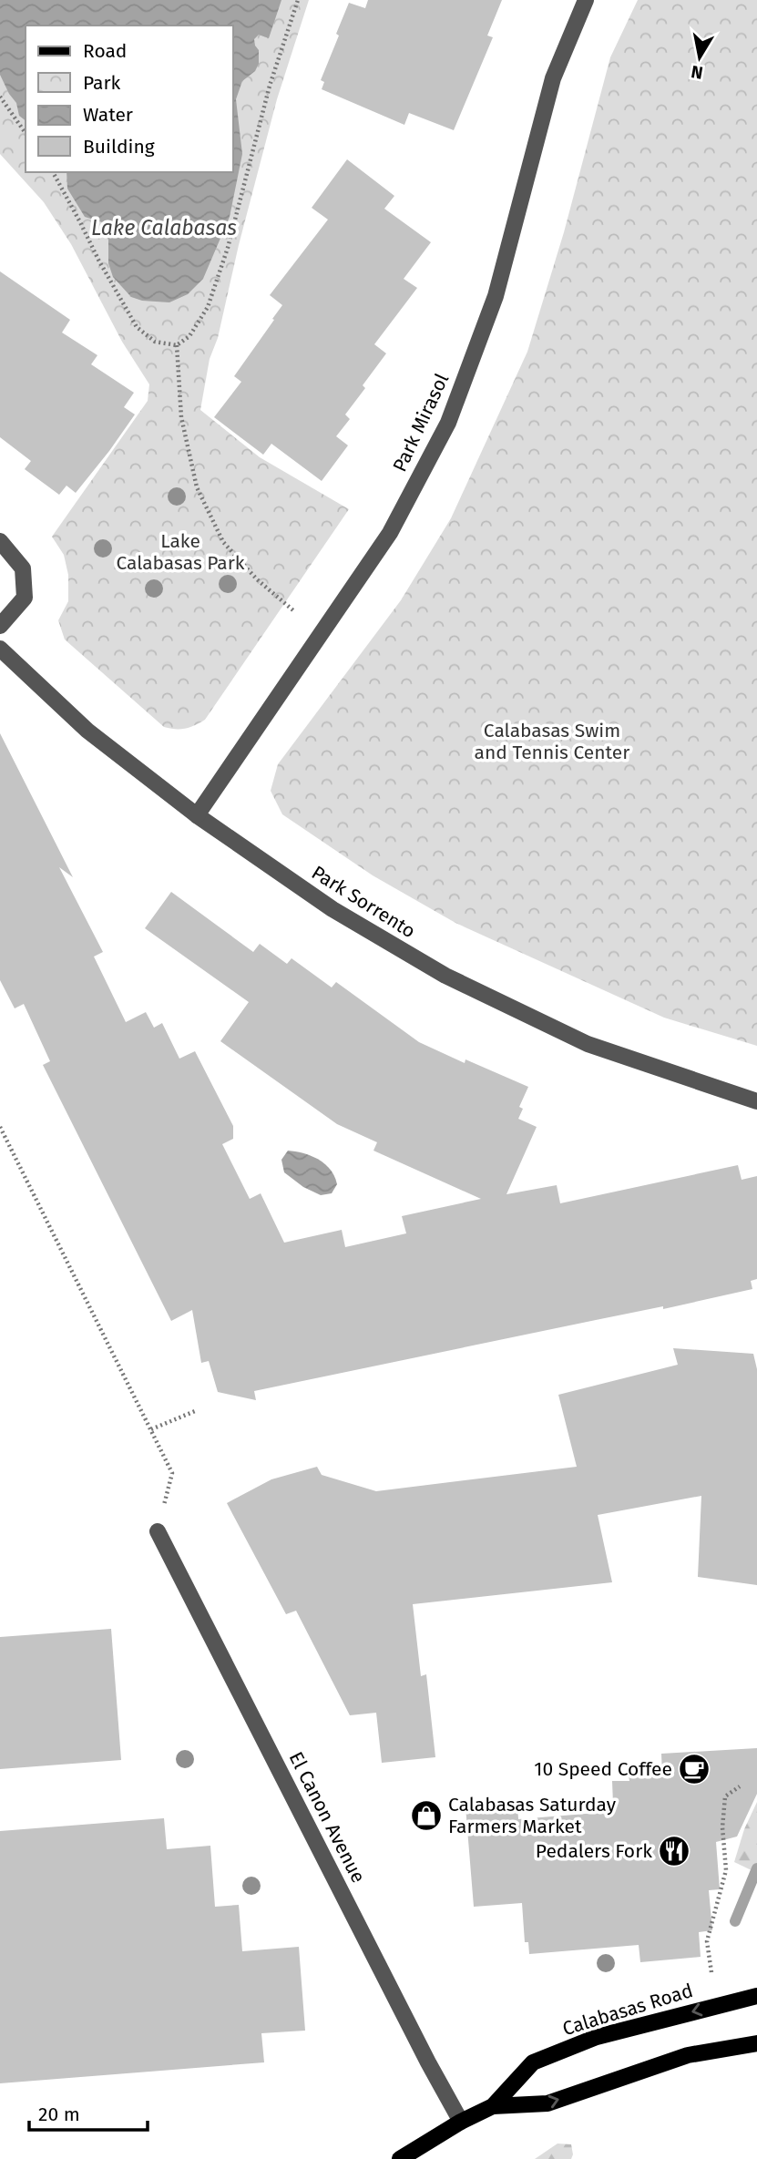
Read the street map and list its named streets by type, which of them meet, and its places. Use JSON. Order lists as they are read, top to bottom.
{
  "streets": {
    "main road": ["Calabasas Road"],
    "street": ["Park Mirasol", "Park Sorrento", "El Canon Avenue"]
  },
  "crossings": [
    ["Park Mirasol", "Park Sorrento"],
    ["El Canon Avenue", "Calabasas Road"]
  ],
  "water": ["Lake Calabasas"],
  "parks": ["Lake Calabasas Park", "Calabasas Swim and Tennis Center"],
  "places": {
    "cafe": ["10 Speed Coffee"],
    "shop": ["Calabasas Saturday Farmers Market"],
    "restaurant": ["Pedalers Fork"]
  },
  "legend": [
    "Road",
    "Park",
    "Water",
    "Building"
  ],
  "scale_bar": "20 m",
  "north": "bottom"
}
